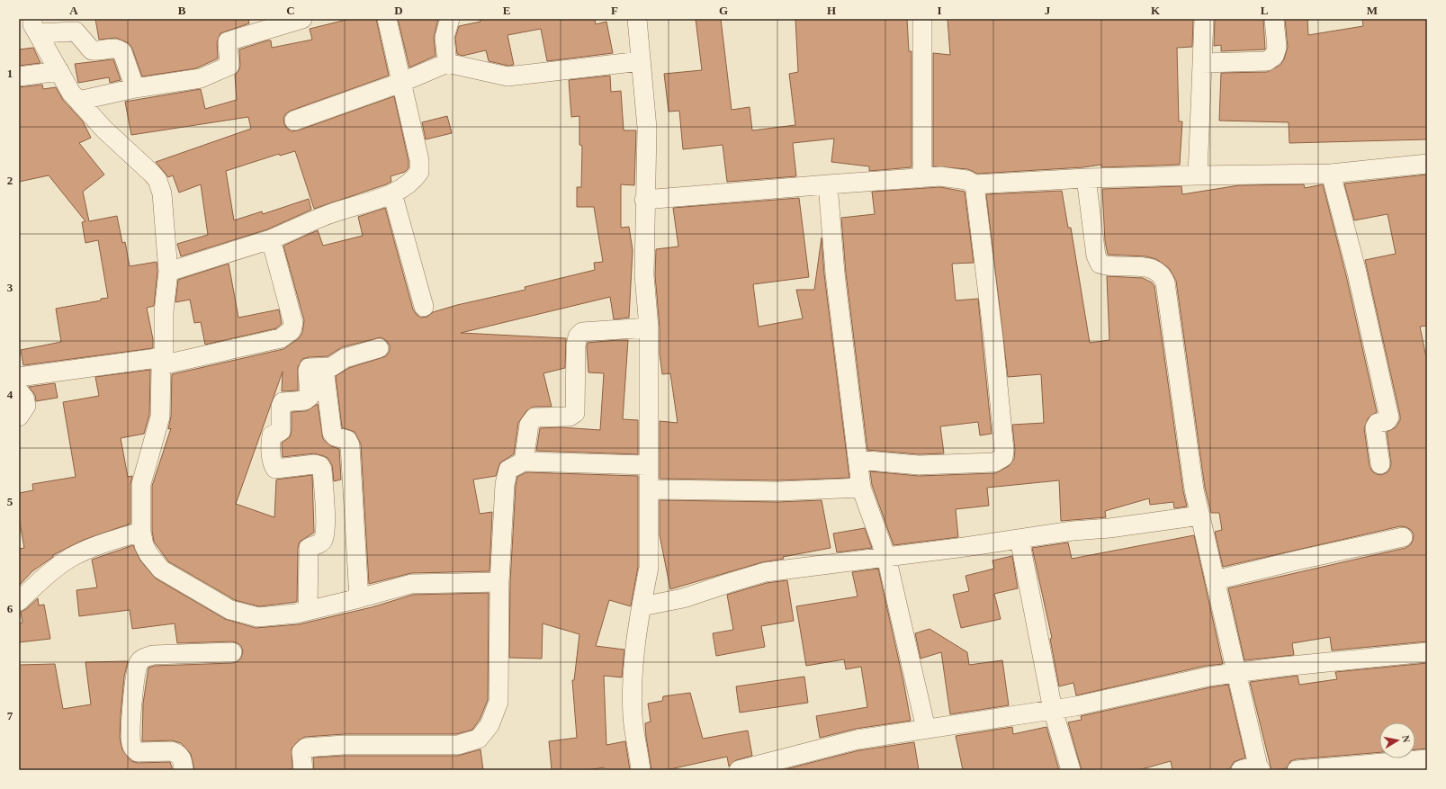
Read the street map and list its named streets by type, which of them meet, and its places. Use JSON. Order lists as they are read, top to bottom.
{
  "north": "right",
  "grid": {
    "columns": [
      "A",
      "B",
      "C",
      "D",
      "E",
      "F",
      "G",
      "H",
      "I",
      "J",
      "K",
      "L",
      "M"
    ],
    "rows": [
      "1",
      "2",
      "3",
      "4",
      "5",
      "6",
      "7"
    ]
  }
}
